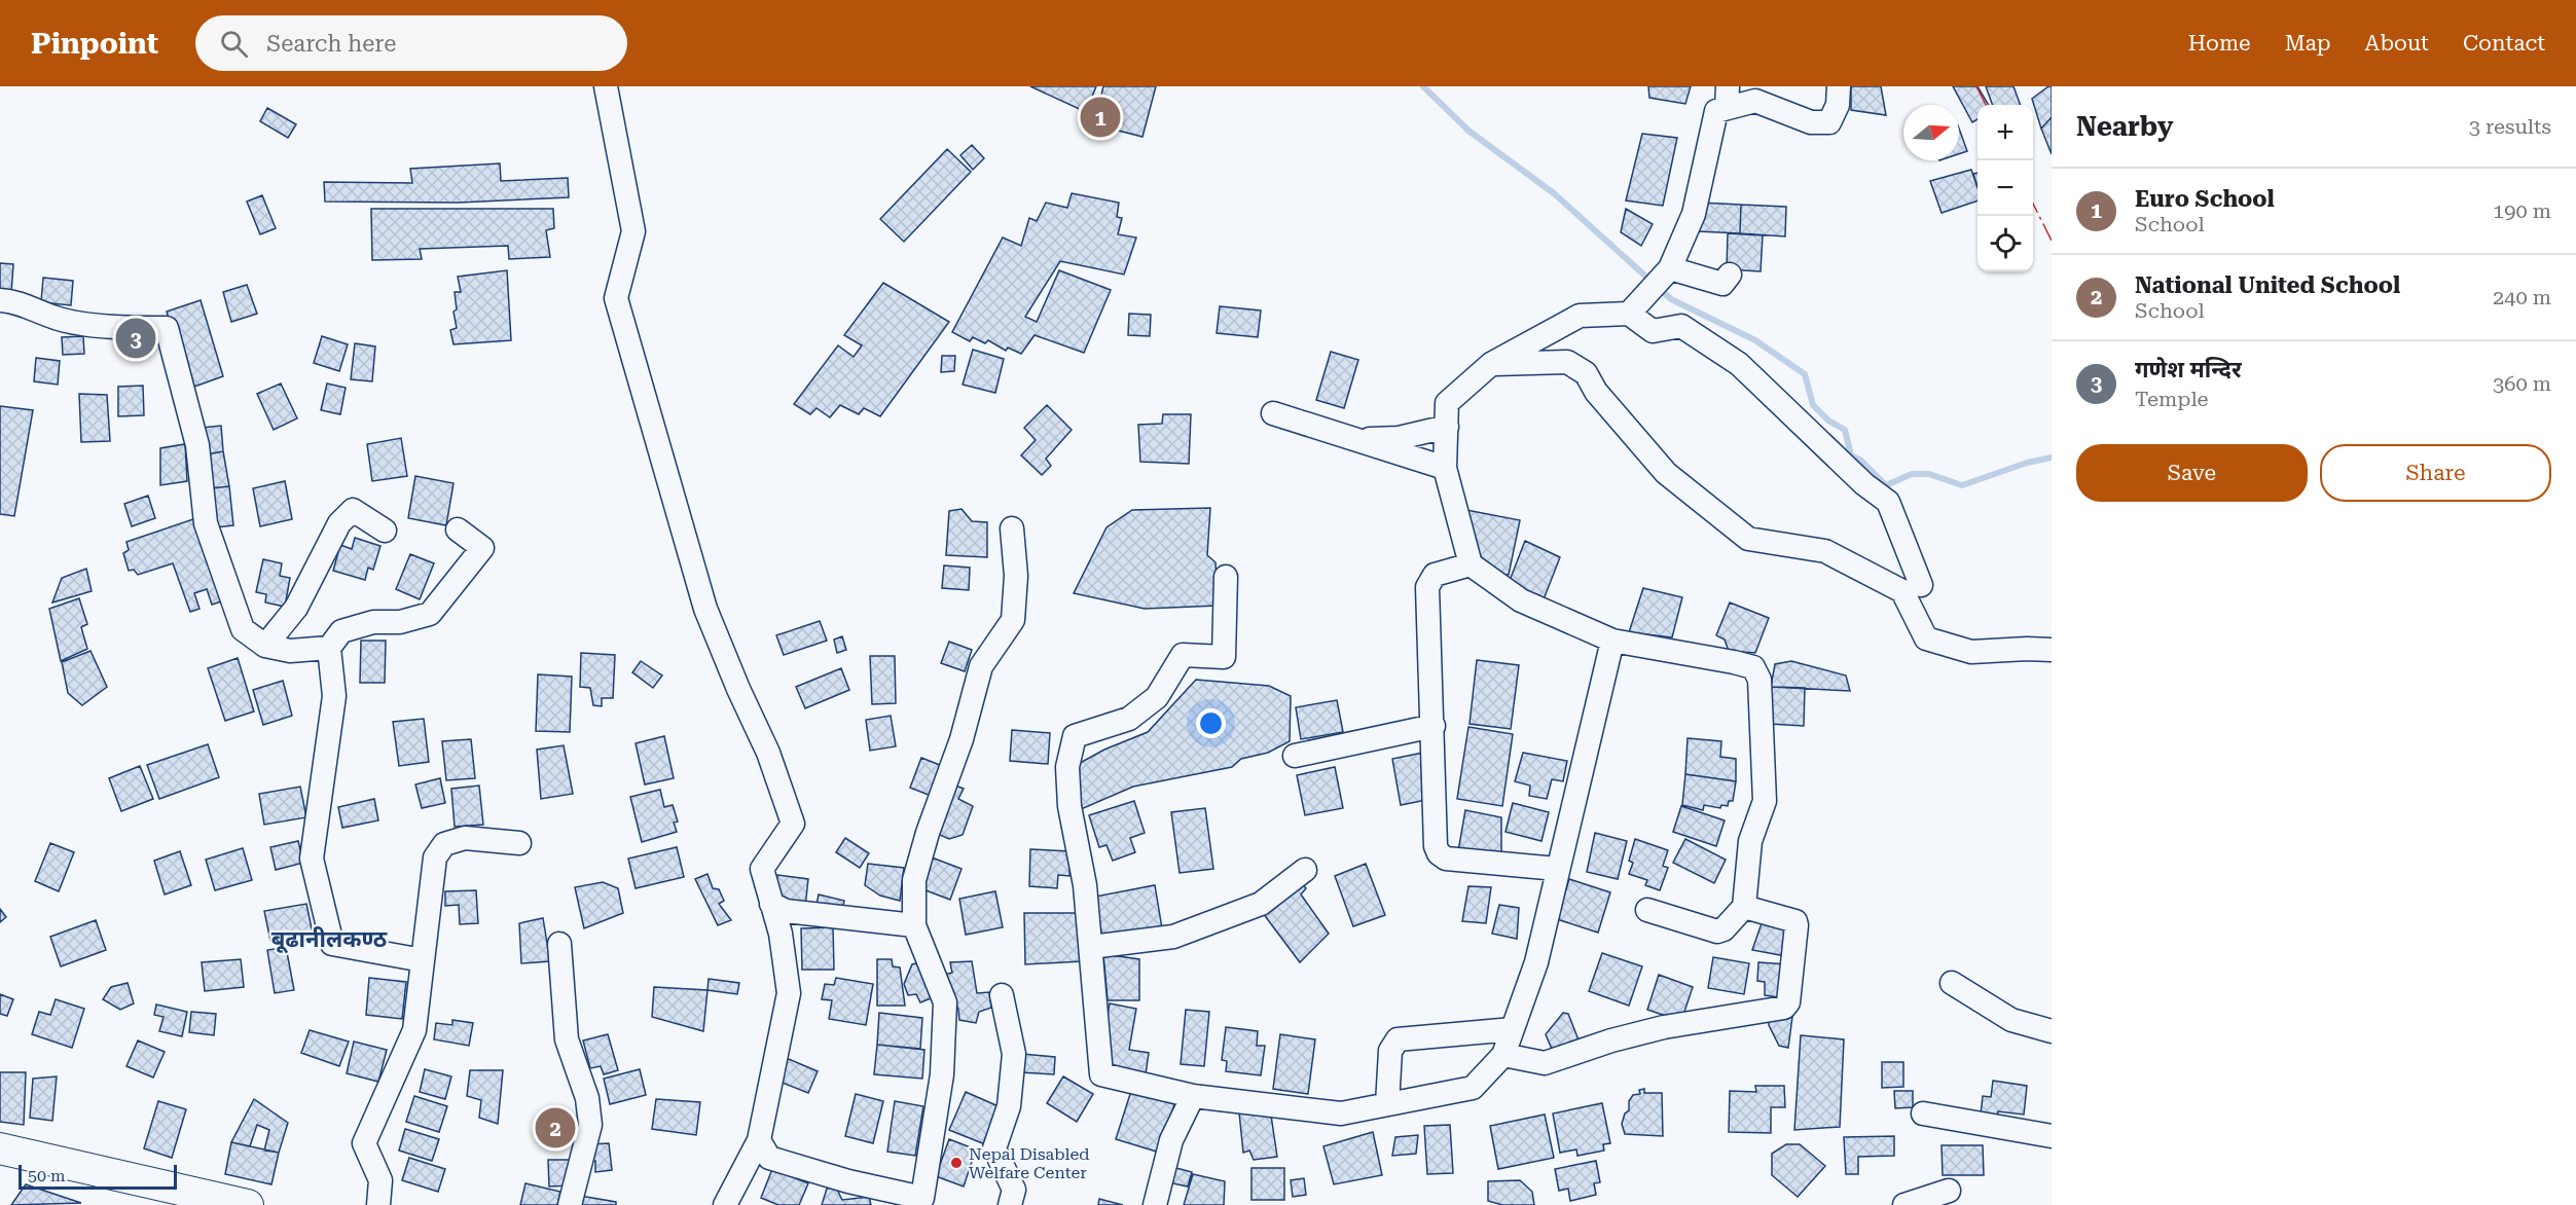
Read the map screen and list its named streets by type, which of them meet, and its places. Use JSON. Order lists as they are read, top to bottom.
{
  "districts": ["बूढानीलकण्ठ"],
  "places": ["Nepal Disabled Welfare Center"],
  "scale_bar": "50 m",
  "north": "right",
  "page": {
    "header": "Pinpoint",
    "search": "Search here",
    "nav": [
      "Home",
      "Map",
      "About",
      "Contact"
    ],
    "heading": ["Nearby", "3 results"],
    "pins": ["1", "3", "2"],
    "map_buttons": ["+", "−"],
    "list": [
      {
        "mark": "1",
        "name": "Euro School",
        "note": "School",
        "value": "190 m"
      },
      {
        "mark": "2",
        "name": "National United School",
        "note": "School",
        "value": "240 m"
      },
      {
        "mark": "3",
        "name": "गणेश मन्दिर",
        "note": "Temple",
        "value": "360 m"
      }
    ],
    "buttons": ["Save", "Share"],
    "scale": "50 m"
  }
}
